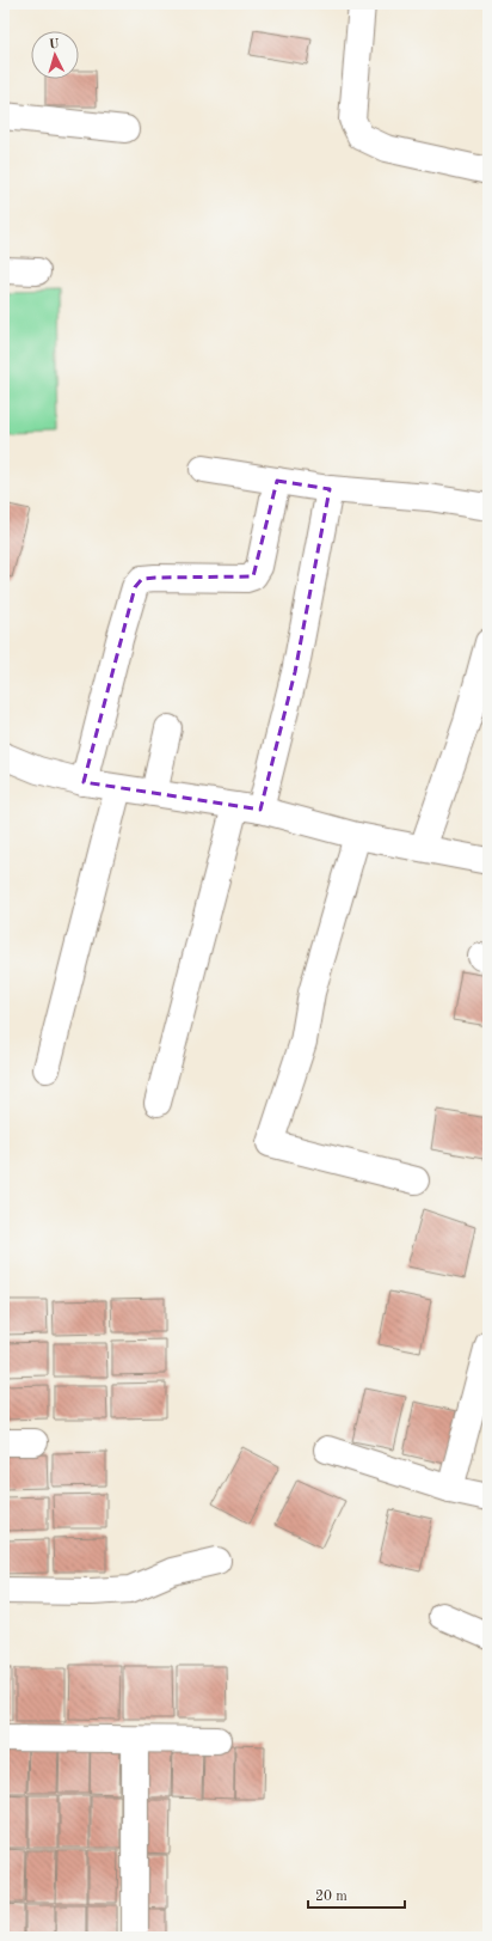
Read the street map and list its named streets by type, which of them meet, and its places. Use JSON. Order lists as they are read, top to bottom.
{
  "scale_bar": "20 m",
  "north": "top"
}
